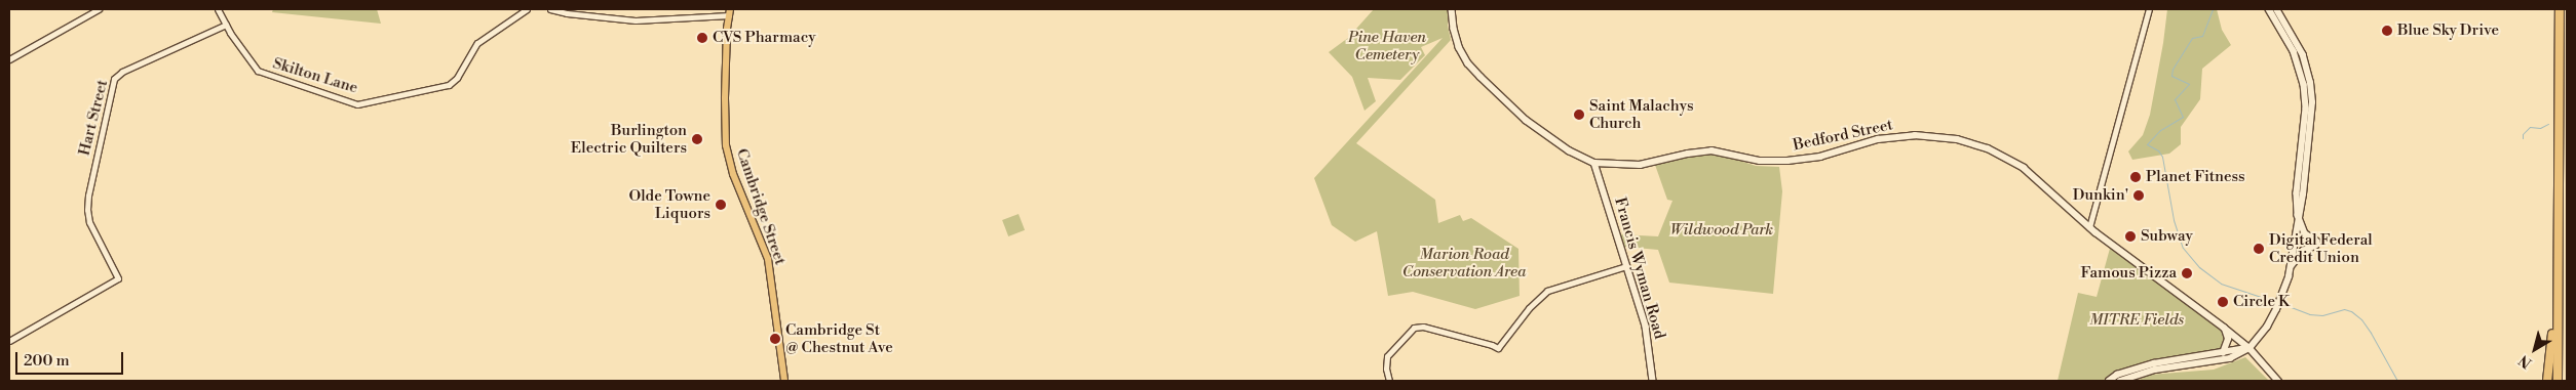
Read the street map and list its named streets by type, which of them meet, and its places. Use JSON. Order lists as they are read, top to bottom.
{
  "streets": {
    "main road": ["Bedford Street", "Cambridge Street", "Francis Wyman Road"],
    "street": ["Skilton Lane", "Hart Street"]
  },
  "crossings": [
    ["Skilton Lane", "Hart Street"],
    ["Bedford Street", "Francis Wyman Road"]
  ],
  "parks": [
    "Pine Haven Cemetery",
    "Wildwood Park",
    "Marion Road Conservation Area",
    "MITRE Fields"
  ],
  "places": [
    "Blue Sky Drive",
    "CVS Pharmacy",
    "Saint Malachys Church",
    "Burlington Electric Quilters",
    "Planet Fitness",
    "Dunkin'",
    "Olde Towne Liquors",
    "Subway",
    "Digital Federal Credit Union",
    "Famous Pizza",
    "Circle K",
    "Cambridge St @ Chestnut Ave"
  ],
  "scale_bar": "200 m",
  "north": "bottom left"
}
